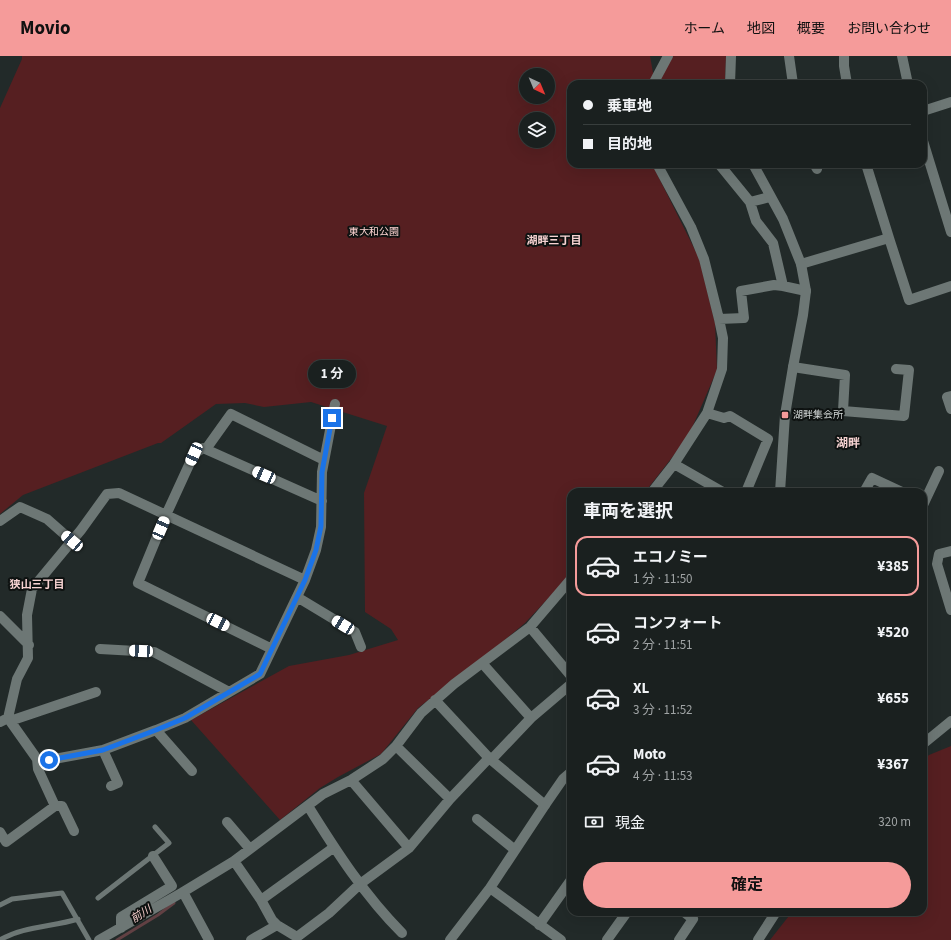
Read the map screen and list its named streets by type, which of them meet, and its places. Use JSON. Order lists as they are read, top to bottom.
{
  "districts": ["湖畔三丁目", "湖畔", "狭山三丁目"],
  "water": ["前川"],
  "parks": ["東大和公園"],
  "places": {
    "transit": ["湖畔集会所"]
  },
  "north": "bottom right",
  "page": {
    "header": "Movio",
    "nav": [
      "ホーム",
      "地図",
      "概要",
      "お問い合わせ"
    ],
    "banner": ["乗車地", "目的地"],
    "bubble": "1 分",
    "heading": "車両を選択",
    "list": [
      {
        "name": "エコノミー",
        "note": "1 分 · 11:50",
        "value": "¥385"
      },
      {
        "name": "コンフォート",
        "note": "2 分 · 11:51",
        "value": "¥520"
      },
      {
        "name": "XL",
        "note": "3 分 · 11:52",
        "value": "¥655"
      },
      {
        "name": "Moto",
        "note": "4 分 · 11:53",
        "value": "¥367"
      }
    ],
    "pay": ["現金", "320 m"],
    "buttons": "確定"
  }
}
